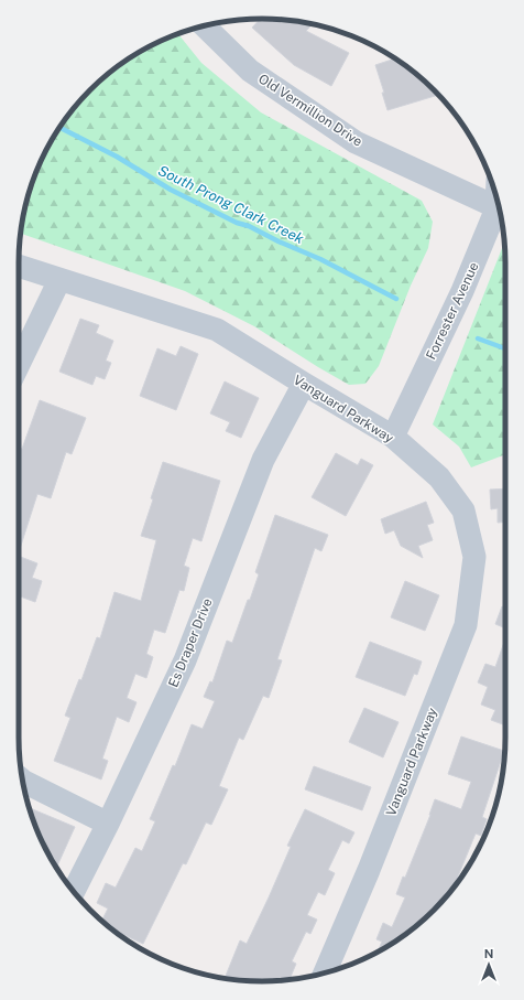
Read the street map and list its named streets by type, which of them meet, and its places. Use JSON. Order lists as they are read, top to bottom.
{
  "streets": {
    "street": [
      "Old Vermillion Drive",
      "Forrester Avenue",
      "Vanguard Parkway",
      "Es Draper Drive"
    ]
  },
  "crossings": [
    ["Forrester Avenue", "Vanguard Parkway"],
    ["Vanguard Parkway", "Es Draper Drive"]
  ],
  "water": ["South Prong Clark Creek"],
  "north": "top"
}
